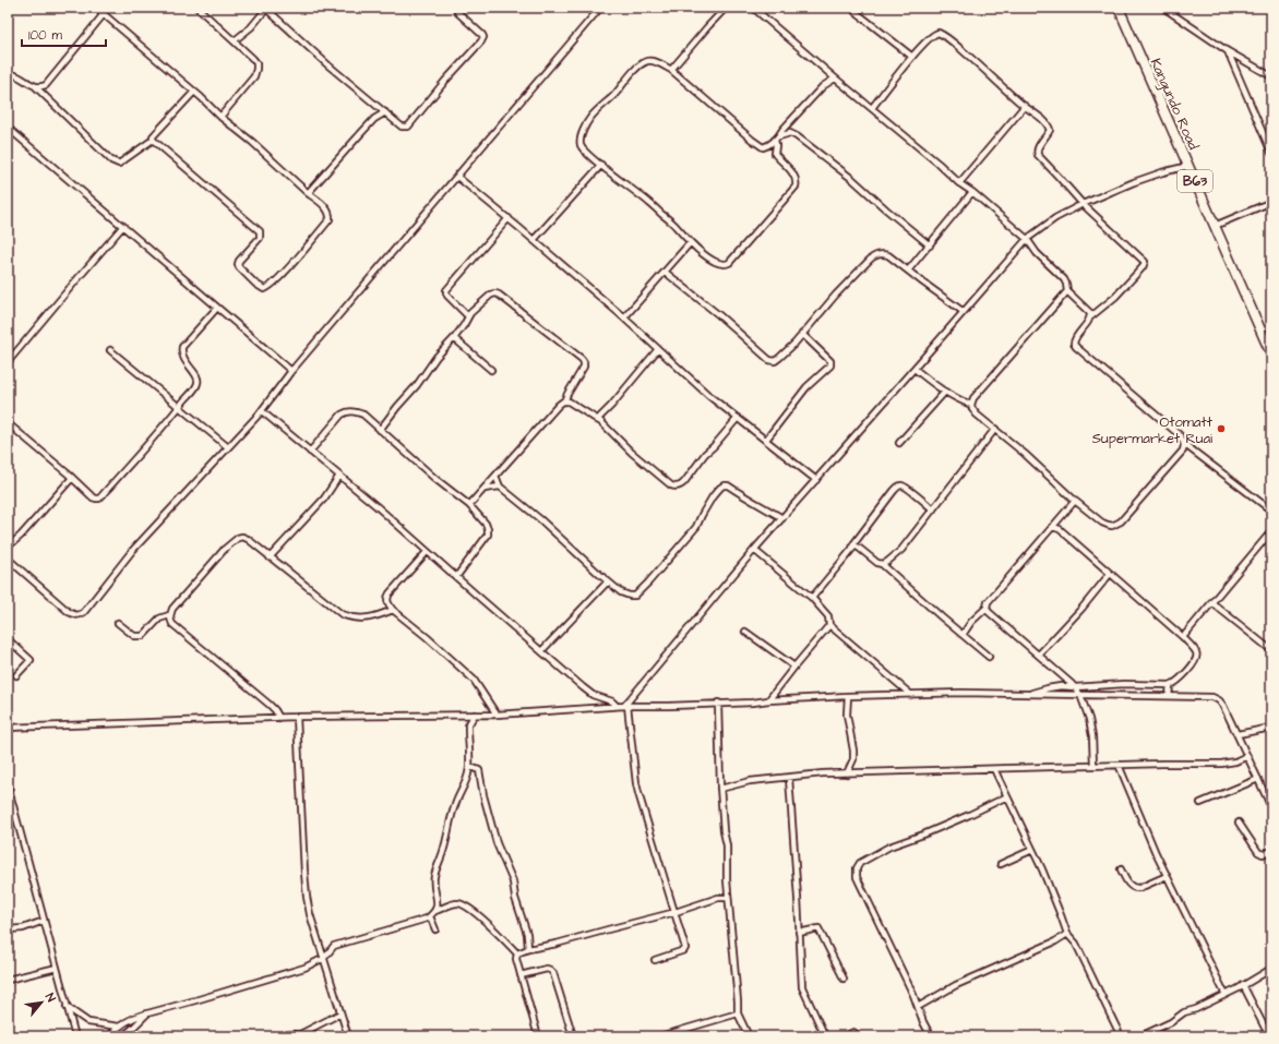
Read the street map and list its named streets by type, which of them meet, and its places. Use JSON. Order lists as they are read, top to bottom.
{
  "streets": {
    "highway": ["Kangundo Road", "B63"]
  },
  "places": ["Otomatt Supermarket Ruai"],
  "scale_bar": "100 m",
  "north": "top right"
}
